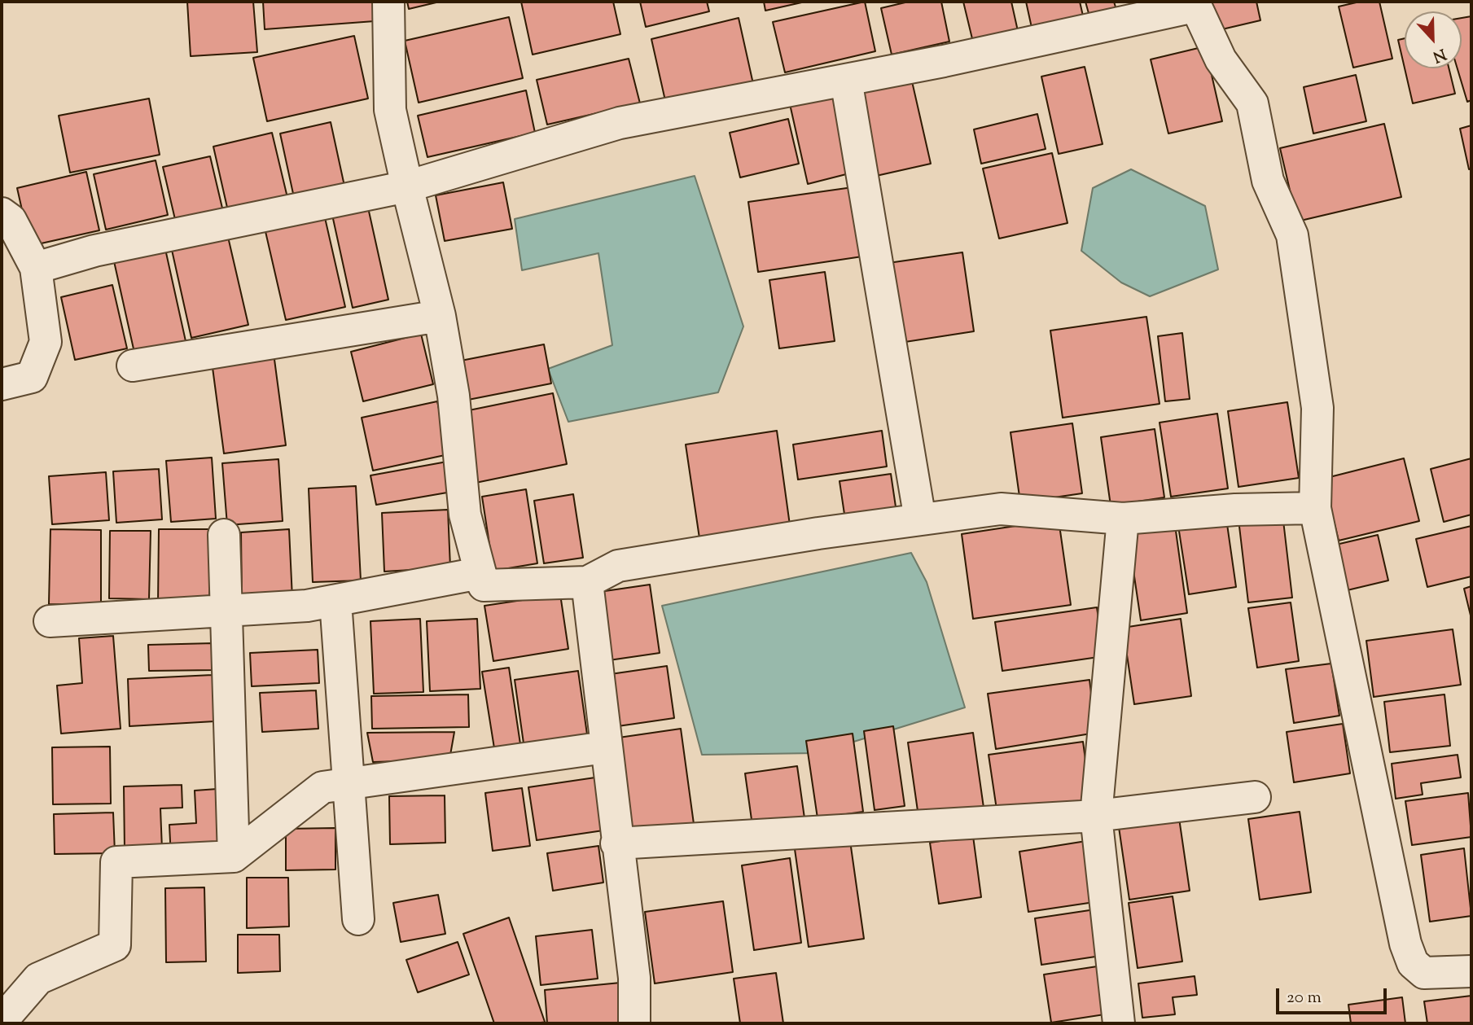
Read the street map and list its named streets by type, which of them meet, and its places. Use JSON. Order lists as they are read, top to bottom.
{
  "scale_bar": "20 m",
  "north": "bottom"
}
